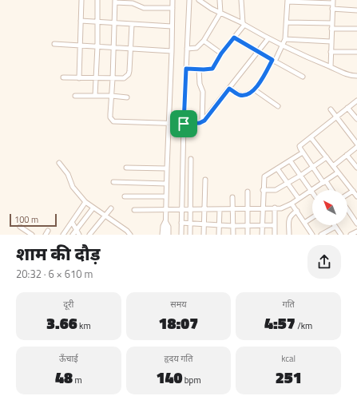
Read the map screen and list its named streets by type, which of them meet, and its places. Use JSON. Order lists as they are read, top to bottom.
{
  "scale_bar": "100 m",
  "north": "top left",
  "page": {
    "scale": "100 m",
    "heading": ["शाम की दौड़", "20:32 · 6 × 610 m"],
    "stats": [
      ["दूरी", "3.66 km"],
      ["समय", "18:07"],
      ["गति", "4:57 /km"],
      ["ऊँचाई", "48 m"],
      ["हृदय गति", "140 bpm"],
      ["kcal", "251"]
    ]
  }
}
